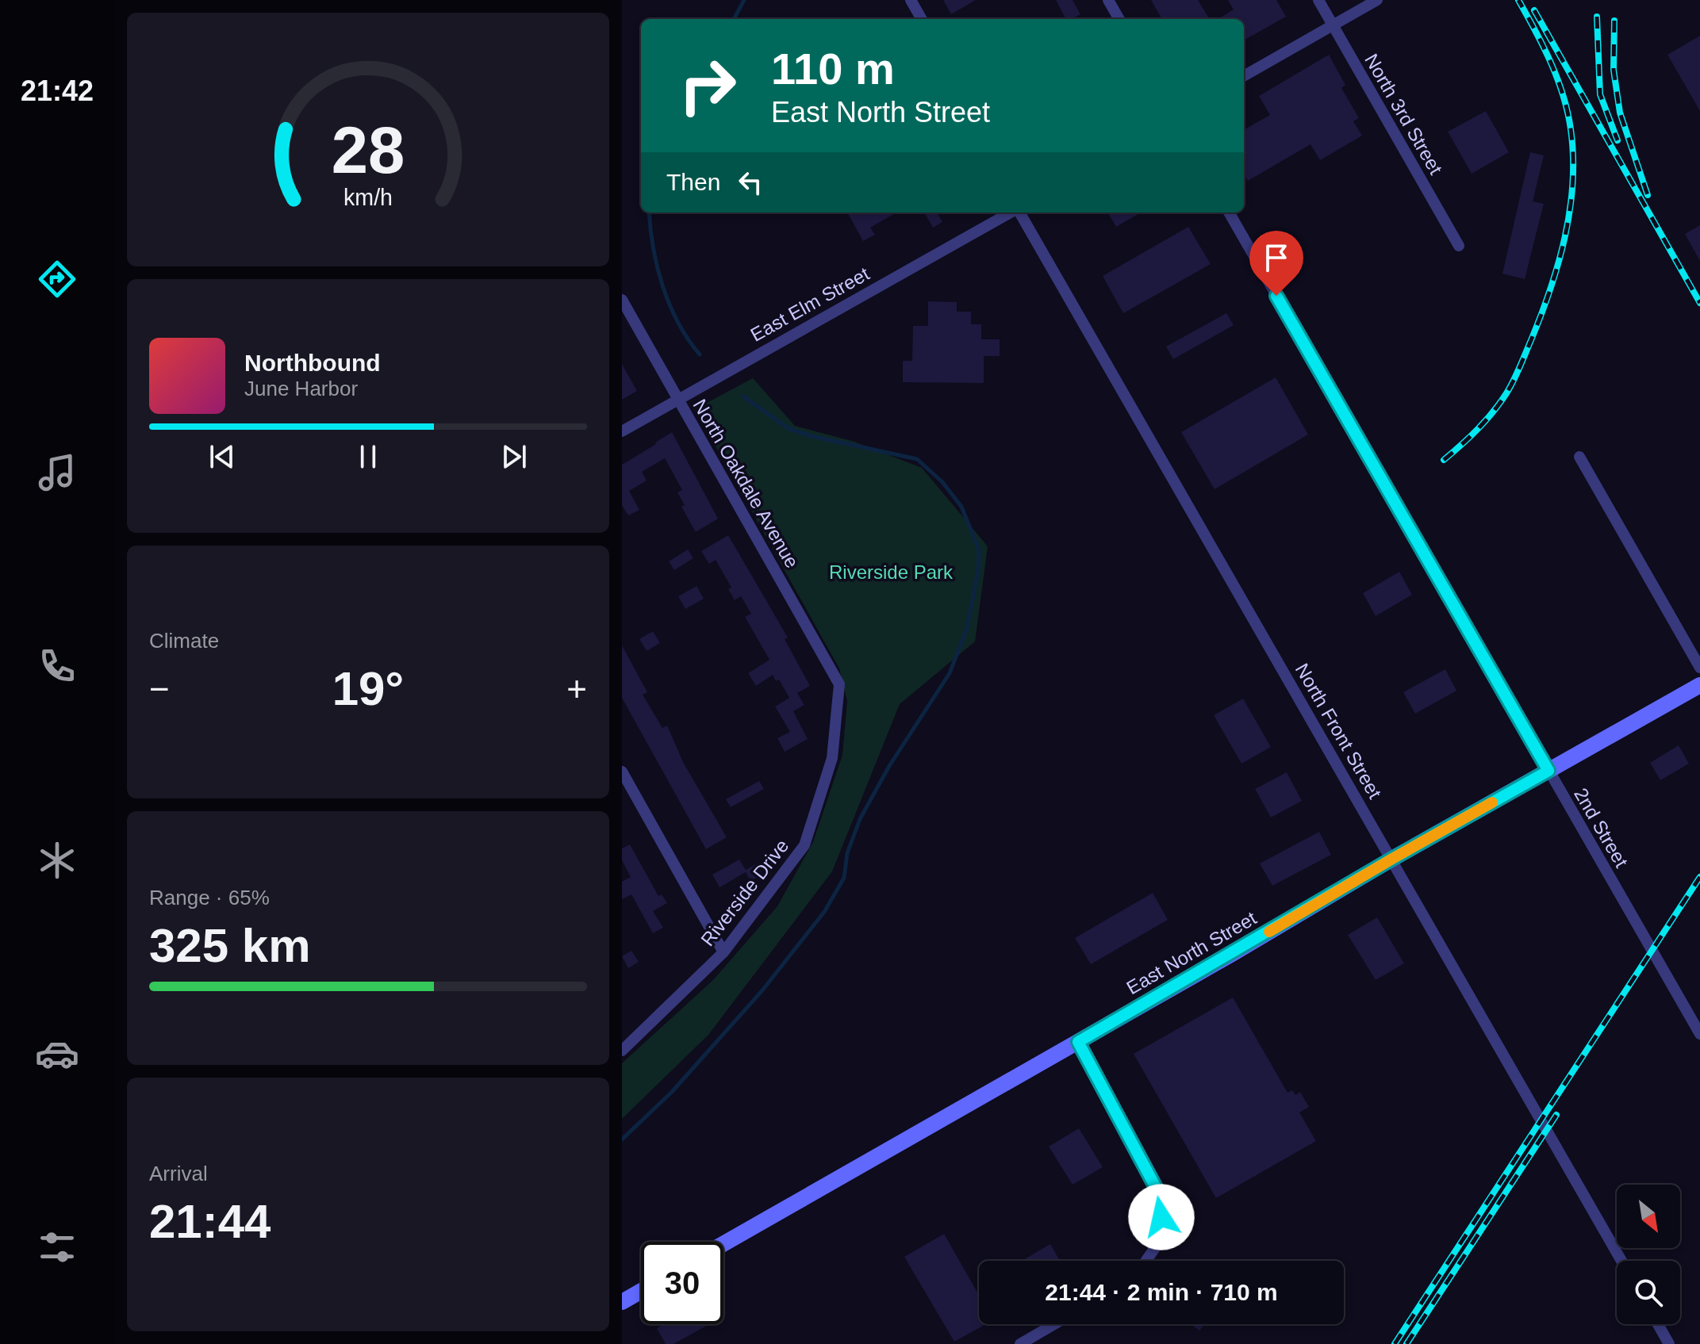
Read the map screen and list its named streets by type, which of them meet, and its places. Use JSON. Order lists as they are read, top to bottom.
{
  "streets": {
    "street": [
      "North 3rd Street",
      "East Elm Street",
      "North Oakdale Avenue",
      "North Front Street",
      "2nd Street",
      "Riverside Drive",
      "East North Street"
    ]
  },
  "crossings": [
    ["East Elm Street", "North Oakdale Avenue"],
    ["North Oakdale Avenue", "Riverside Drive"],
    ["North Front Street", "East North Street"],
    ["2nd Street", "East North Street"]
  ],
  "parks": ["Riverside Park"],
  "north": "bottom right",
  "page": {
    "tabs": "21:42",
    "turn": ["110 m", "East North Street"],
    "then": "Then",
    "song": ["Northbound", "June Harbor"],
    "tile": [
      "Climate",
      ["Range · 65%", "325 km"],
      ["Arrival", "21:44"]
    ],
    "heat": ["−", "19°", "+"],
    "limit": "30",
    "trip": "21:44 · 2 min · 710 m",
    "gauge": ["28", "km/h"]
  }
}
